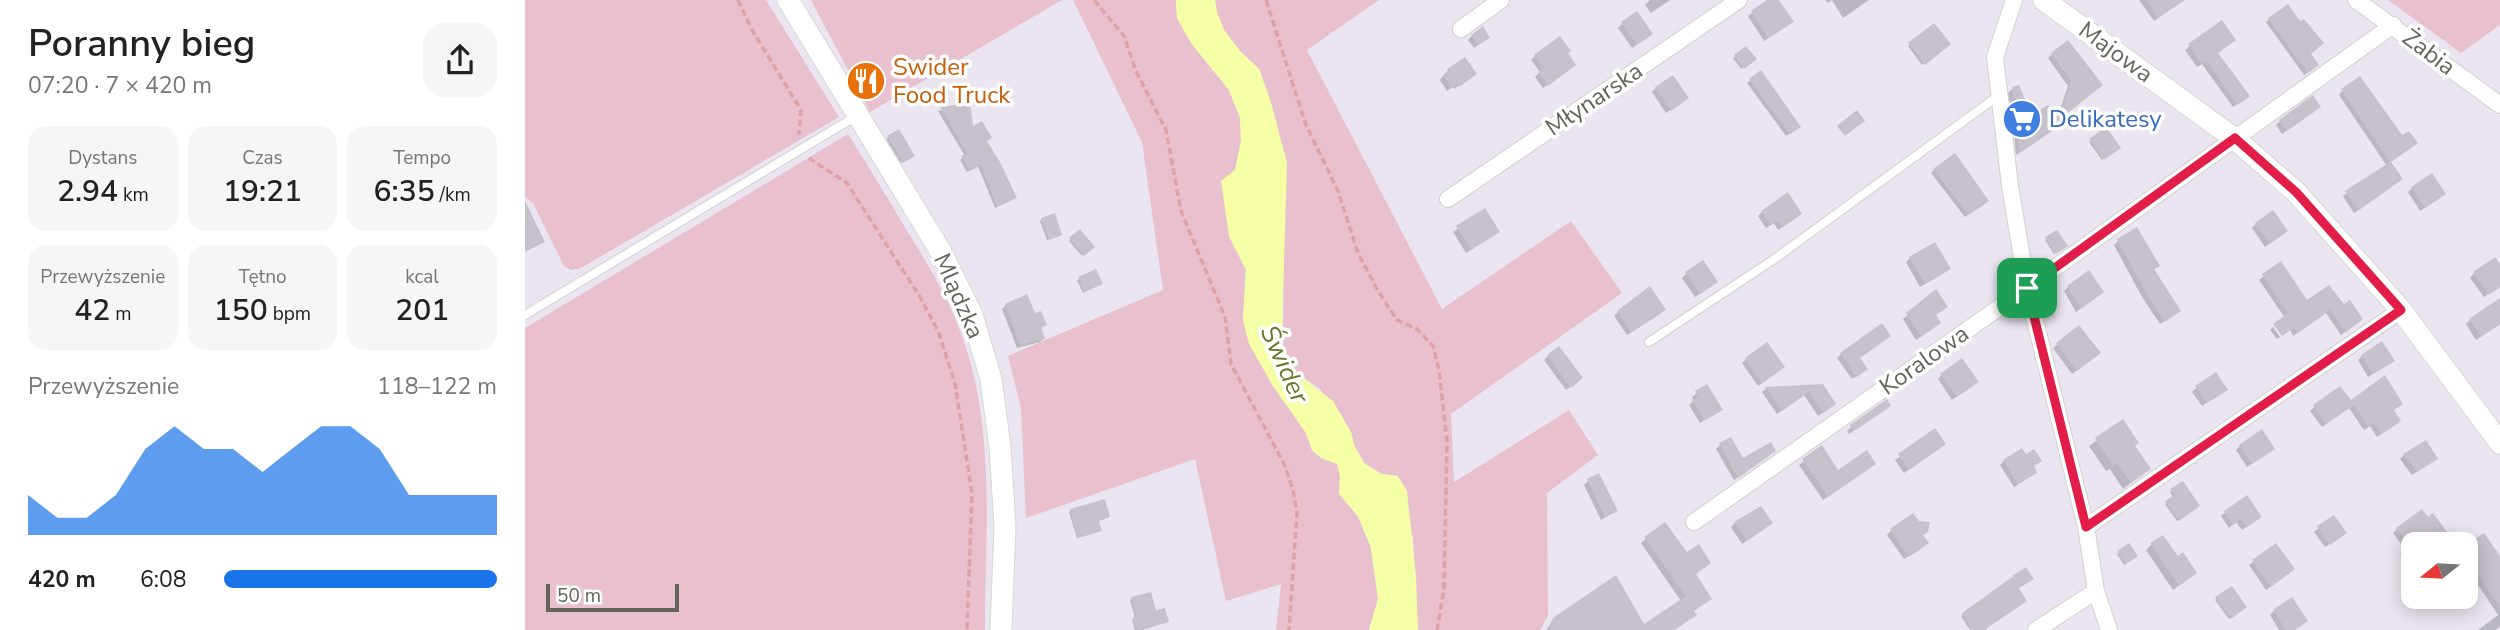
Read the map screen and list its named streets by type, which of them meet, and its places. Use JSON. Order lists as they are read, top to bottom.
{
  "streets": {
    "street": [
      "Majowa",
      "Żabia",
      "Młynarska",
      "Mlądzka",
      "Koralowa"
    ]
  },
  "crossings": [
    ["Majowa", "Koralowa"],
    ["Żabia", "Koralowa"]
  ],
  "water": ["Świder"],
  "places": {
    "restaurant": ["Swider Food Truck"],
    "supermarket": ["Delikatesy"]
  },
  "scale_bar": "50 m",
  "north": "left",
  "page": {
    "heading": ["Poranny bieg", "07:20 · 7 × 420 m"],
    "stats": [
      ["Dystans", "2.94 km"],
      ["Czas", "19:21"],
      ["Tempo", "6:35 /km"],
      ["Przewyższenie", "42 m"],
      ["Tętno", "150 bpm"],
      ["kcal", "201"]
    ],
    "chart": ["Przewyższenie", "118–122 m"],
    "list": [
      {
        "name": "420 m",
        "note": "6:08"
      }
    ],
    "scale": "50 m"
  }
}
